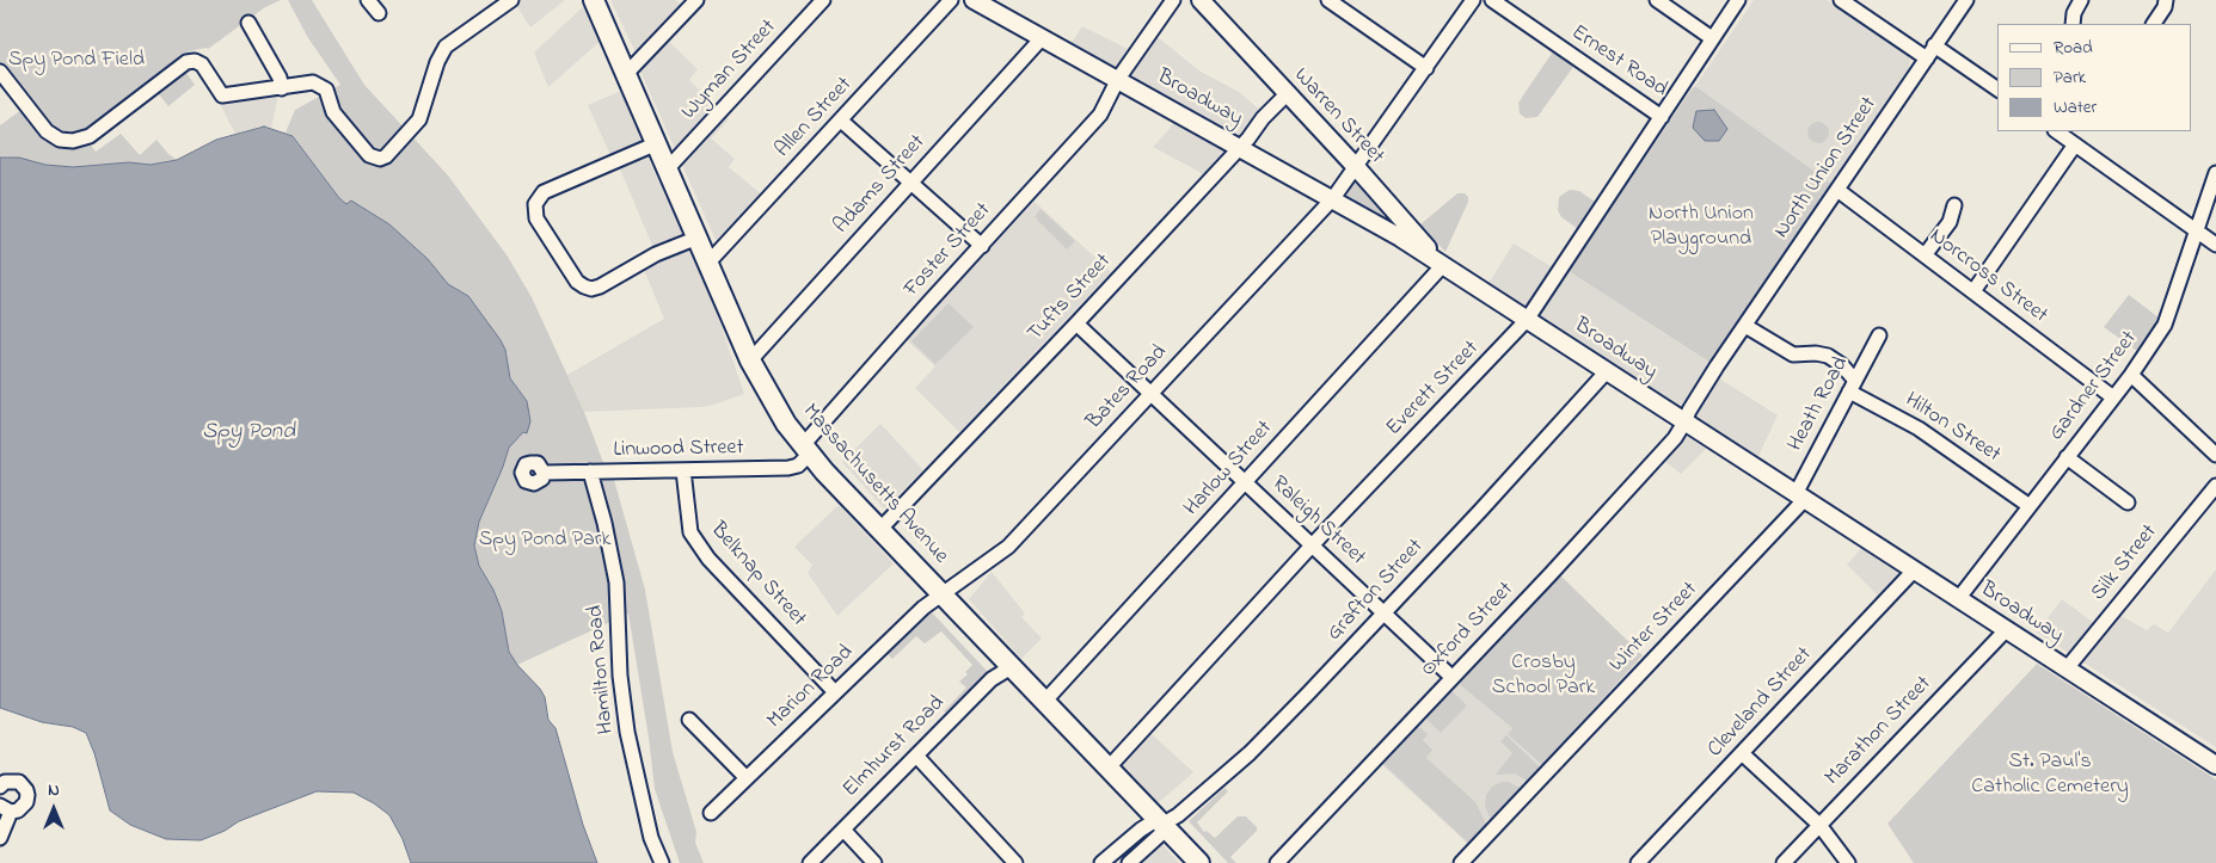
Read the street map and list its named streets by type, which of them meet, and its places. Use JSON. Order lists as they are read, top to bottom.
{
  "streets": {
    "highway": ["Massachusetts Avenue"],
    "main road": ["Broadway", "Warren Street"],
    "street": [
      "Ernest Road",
      "Wyman Street",
      "Allen Street",
      "North Union Street",
      "Adams Street",
      "Foster Street",
      "Norcross Street",
      "Tufts Street",
      "Gardner Street",
      "Bates Road",
      "Everett Street",
      "Heath Road",
      "Hilton Street",
      "Linwood Street",
      "Harlow Street",
      "Raleigh Street",
      "Silk Street",
      "Belknap Street",
      "Grafton Street",
      "Winter Street",
      "Oxford Street",
      "Hamilton Road",
      "Marion Road",
      "Cleveland Street",
      "Marathon Street",
      "Elmhurst Road"
    ]
  },
  "crossings": [
    ["Ernest Road", "Everett Street"],
    ["Wyman Street", "Massachusetts Avenue"],
    ["Broadway", "Warren Street"],
    ["Broadway", "North Union Street"],
    ["Broadway", "Adams Street"],
    ["Broadway", "Foster Street"],
    ["Broadway", "Tufts Street"],
    ["Broadway", "Gardner Street"],
    ["Broadway", "Bates Road"],
    ["Broadway", "Everett Street"],
    ["Broadway", "Heath Road"],
    ["Broadway", "Harlow Street"],
    ["Broadway", "Silk Street"],
    ["Broadway", "Grafton Street"],
    ["Broadway", "Winter Street"],
    ["Broadway", "Oxford Street"],
    ["Broadway", "Cleveland Street"],
    ["Broadway", "Marathon Street"],
    ["Warren Street", "Tufts Street"],
    ["Warren Street", "Bates Road"],
    ["Warren Street", "Harlow Street"],
    ["Allen Street", "Massachusetts Avenue"],
    ["North Union Street", "Norcross Street"],
    ["North Union Street", "Hilton Street"],
    ["North Union Street", "Oxford Street"],
    ["Adams Street", "Massachusetts Avenue"],
    ["Foster Street", "Linwood Street"],
    ["Foster Street", "Massachusetts Avenue"],
    ["Norcross Street", "Gardner Street"],
    ["Tufts Street", "Massachusetts Avenue"],
    ["Tufts Street", "Raleigh Street"],
    ["Gardner Street", "Hilton Street"],
    ["Bates Road", "Massachusetts Avenue"],
    ["Bates Road", "Raleigh Street"],
    ["Bates Road", "Marion Road"],
    ["Everett Street", "Massachusetts Avenue"],
    ["Everett Street", "Raleigh Street"],
    ["Heath Road", "Hilton Street"],
    ["Heath Road", "Winter Street"],
    ["Linwood Street", "Massachusetts Avenue"],
    ["Linwood Street", "Belknap Street"],
    ["Linwood Street", "Hamilton Road"],
    ["Harlow Street", "Massachusetts Avenue"],
    ["Harlow Street", "Raleigh Street"],
    ["Massachusetts Avenue", "Grafton Street"],
    ["Massachusetts Avenue", "Marion Road"],
    ["Massachusetts Avenue", "Elmhurst Road"],
    ["Raleigh Street", "Grafton Street"],
    ["Raleigh Street", "Oxford Street"],
    ["Belknap Street", "Marion Road"]
  ],
  "water": ["Spy Pond"],
  "parks": [
    "Spy Pond Field",
    "North Union Playground",
    "Spy Pond Park",
    "Crosby School Park",
    "St. Paul's Catholic Cemetery"
  ],
  "legend": ["Road", "Park", "Water"],
  "north": "top"
}
